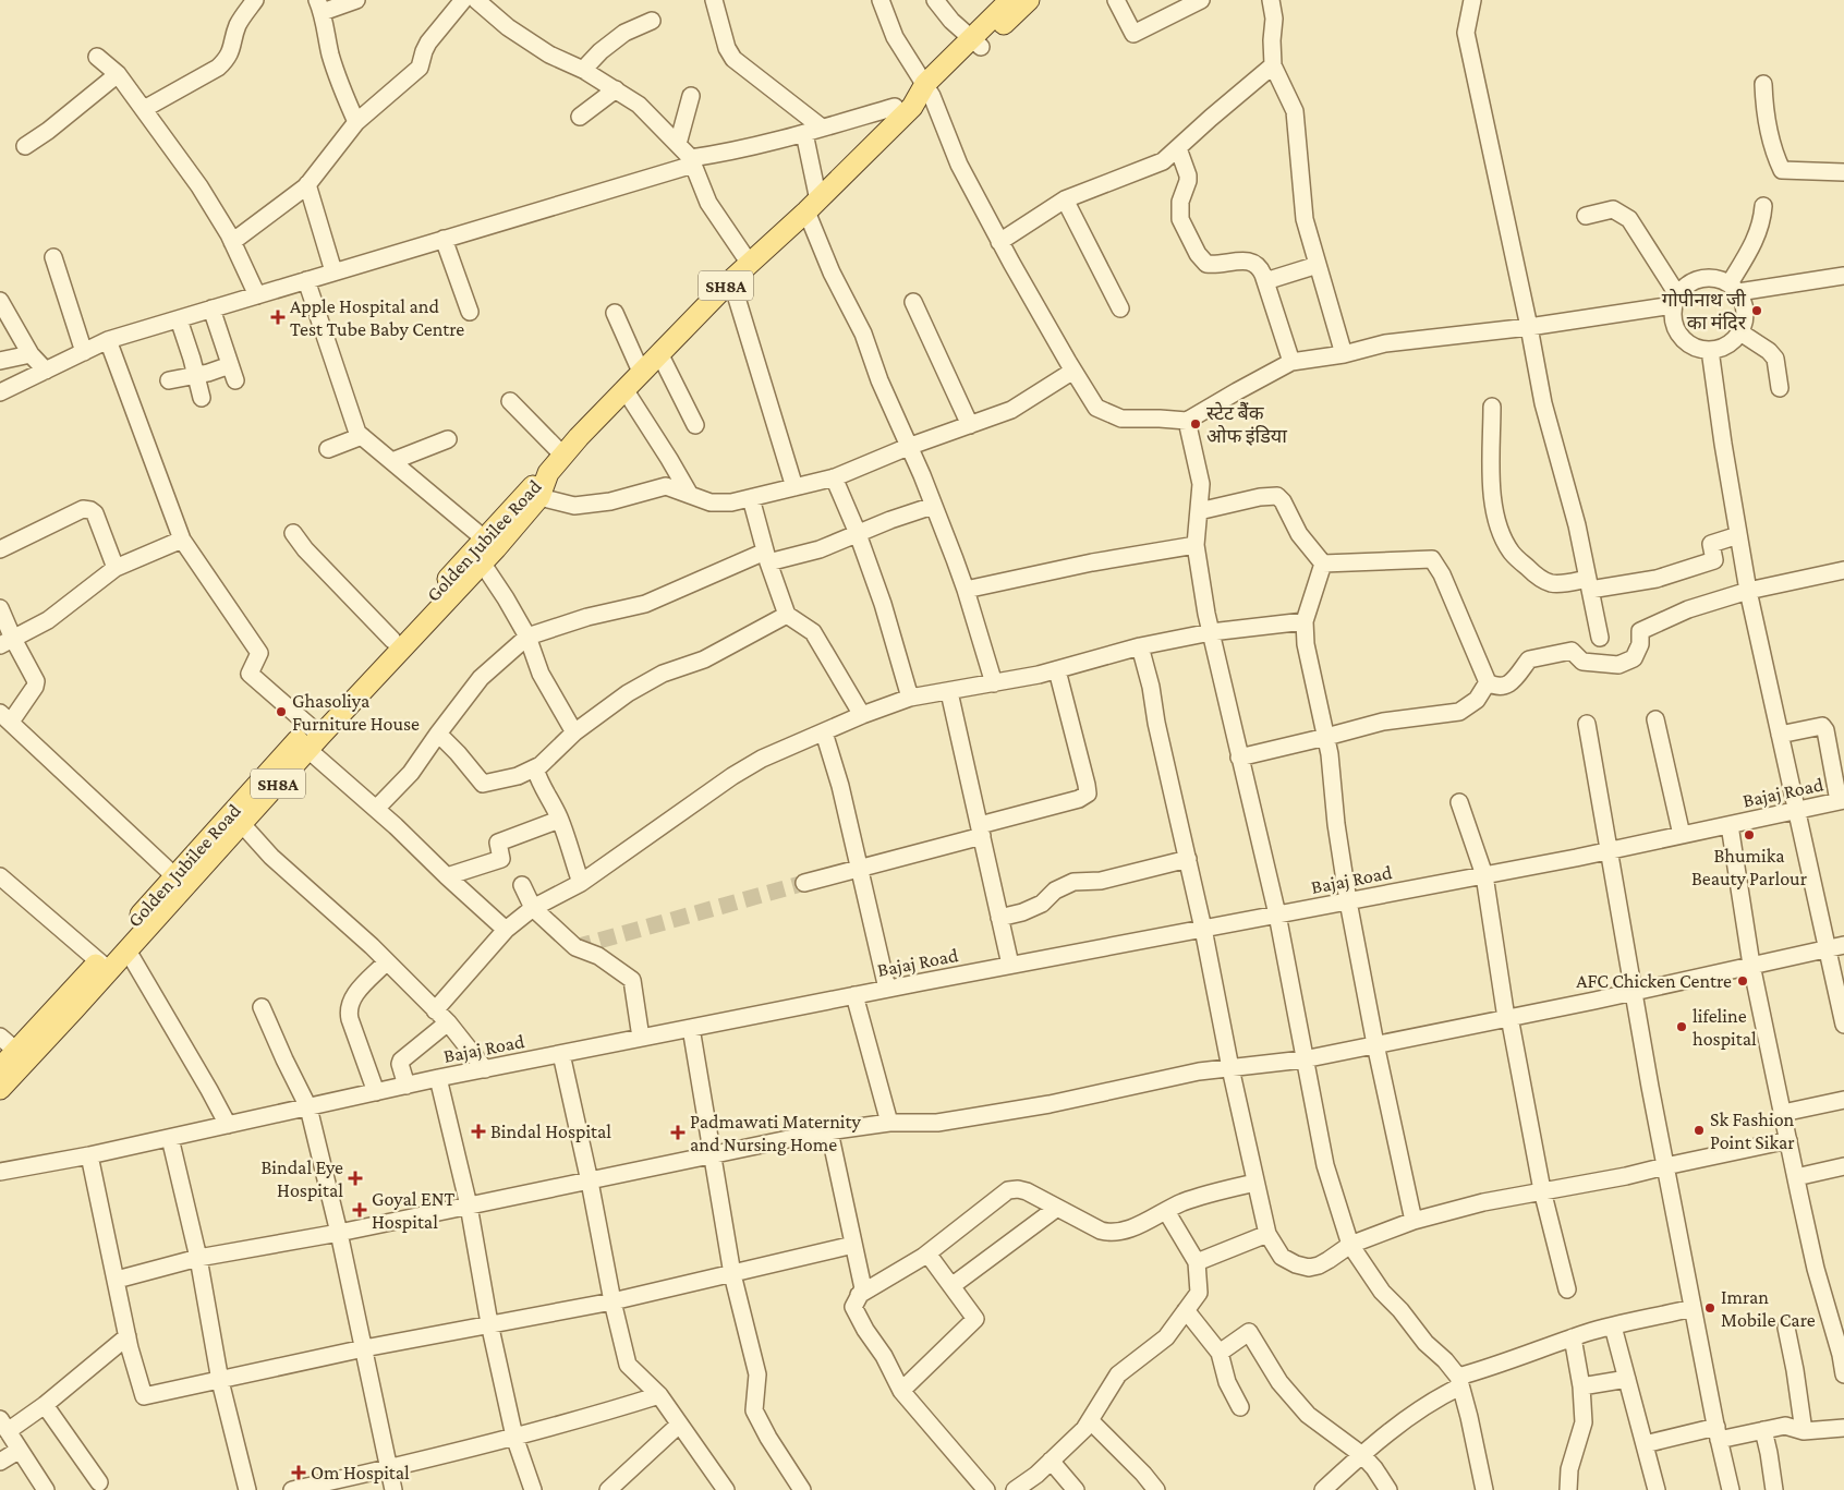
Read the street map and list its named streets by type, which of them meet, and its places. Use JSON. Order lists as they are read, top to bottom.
{
  "streets": {
    "main road": ["SH8A", "Golden Jubilee Road"],
    "street": ["Bajaj Road"]
  },
  "crossings": [
    ["SH8A", "Golden Jubilee Road"]
  ],
  "places": {
    "other": [
      "गोपीनाथ जी का मंदिर",
      "स्टेट बेैंक ओफ इंडिया",
      "Ghasoliya Furniture House",
      "Bhumika Beauty Parlour",
      "AFC Chicken Centre",
      "lifeline hospital",
      "Sk Fashion Point Sikar",
      "Imran Mobile Care"
    ],
    "health": [
      "Apple Hospital and Test Tube Baby Centre",
      "Bindal Hospital",
      "Padmawati Maternity and Nursing Home",
      "Bindal Eye Hospital",
      "Goyal ENT Hospital",
      "Om Hospital"
    ]
  }
}
